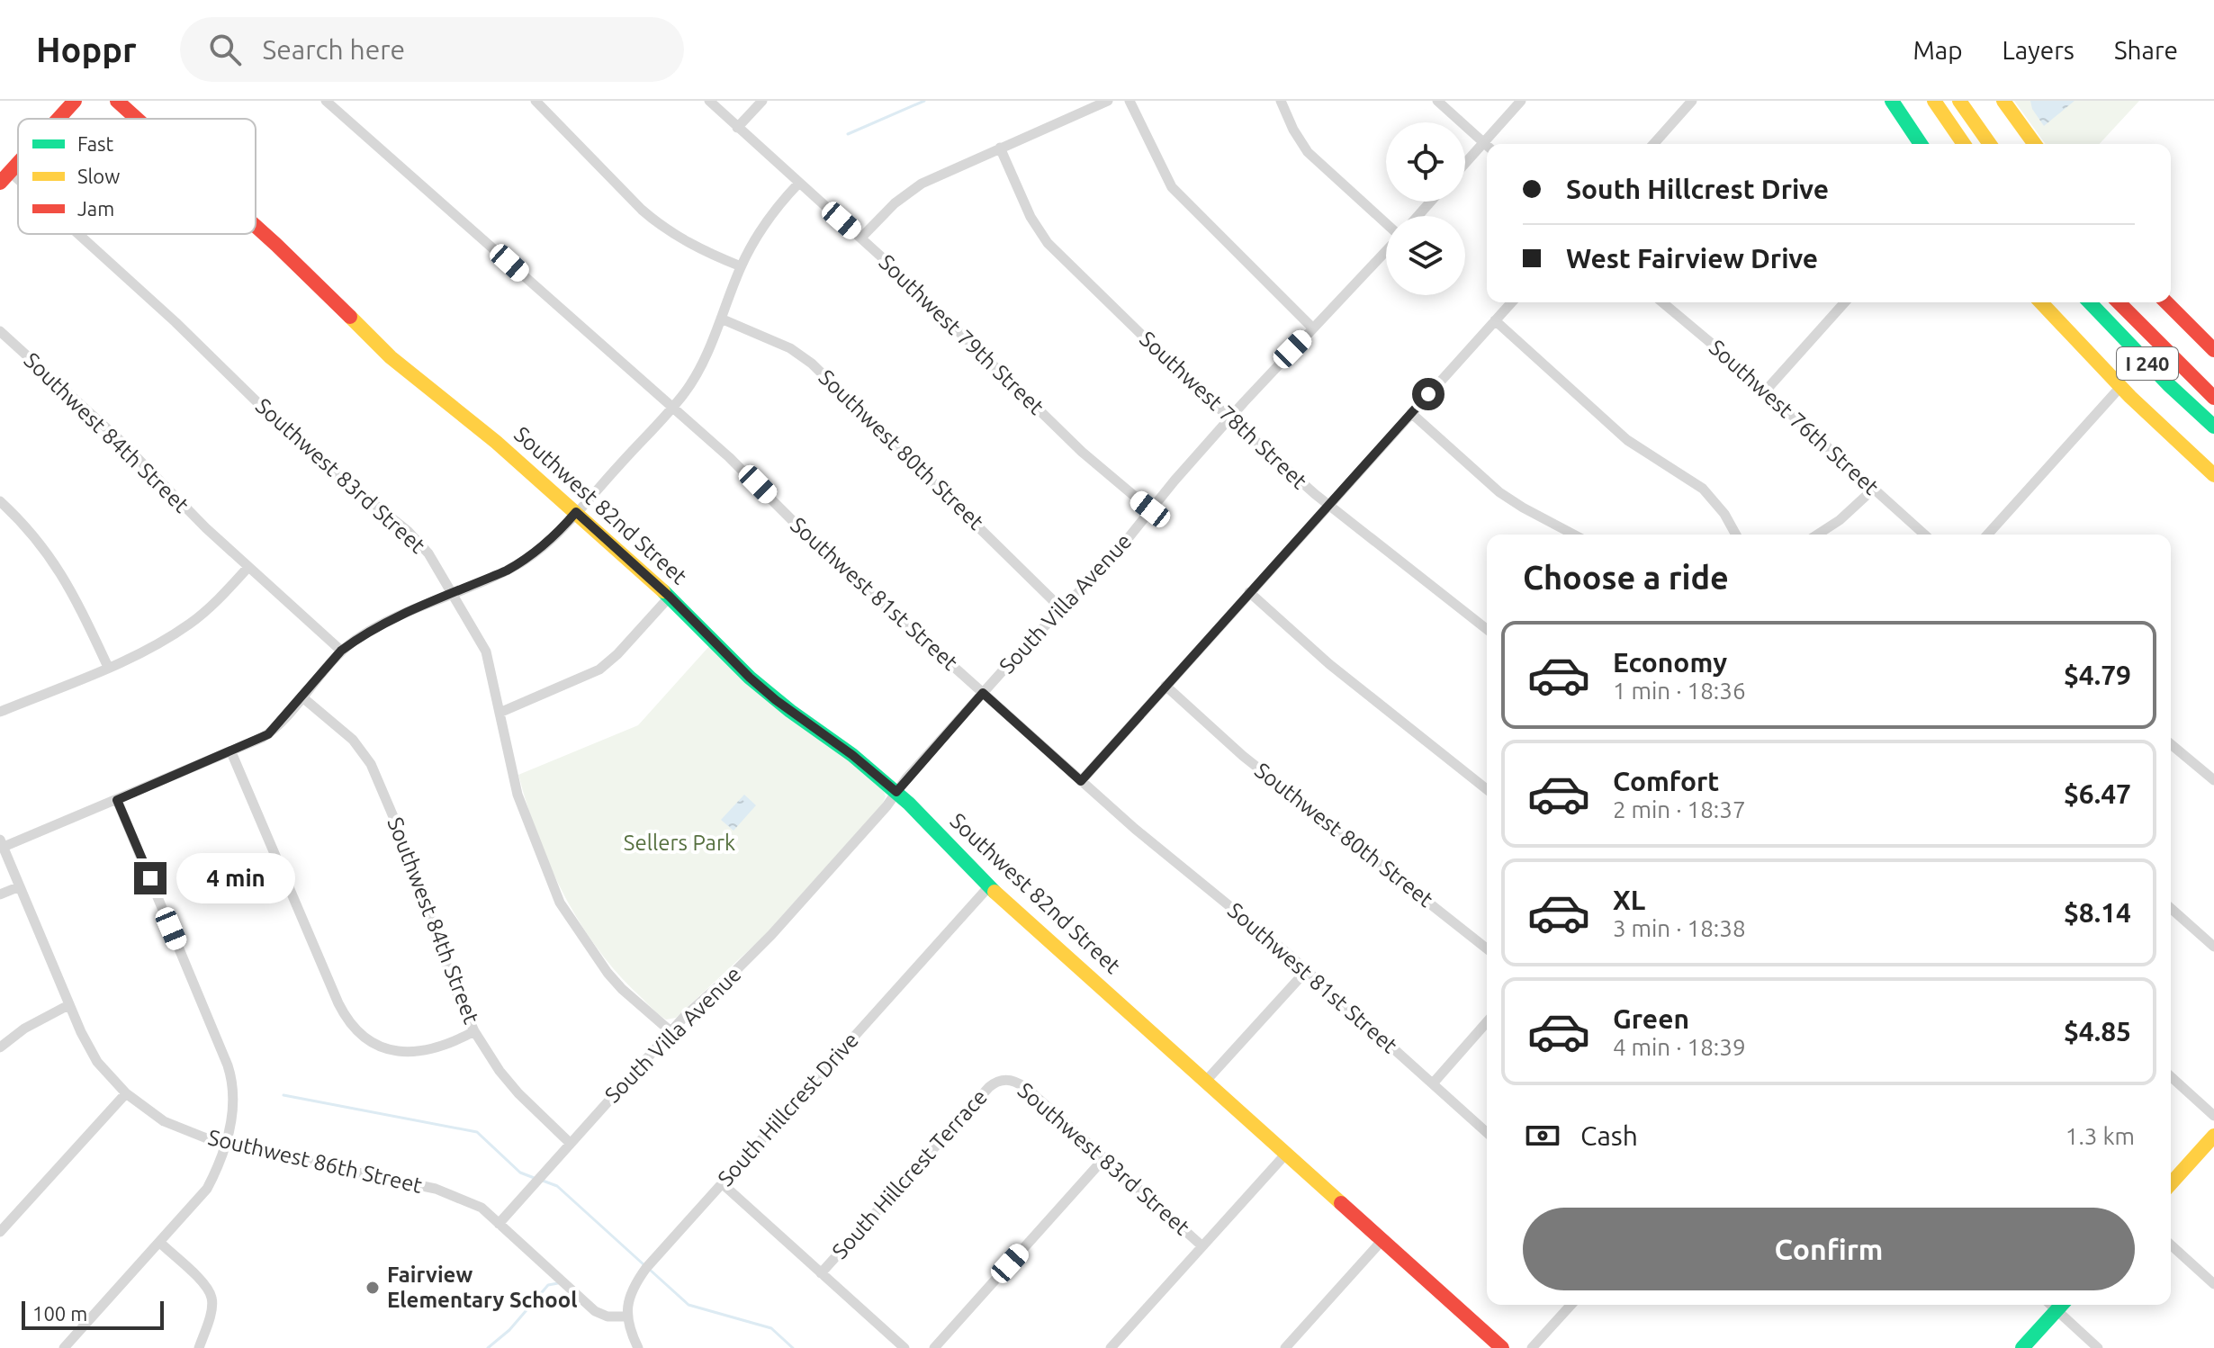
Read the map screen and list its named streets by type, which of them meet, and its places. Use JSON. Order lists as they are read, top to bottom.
{
  "streets": {
    "main road": ["I 240", "Southwest 82nd Street"],
    "street": [
      "Southwest 79th Street",
      "Southwest 78th Street",
      "Southwest 76th Street",
      "Southwest 84th Street",
      "Southwest 80th Street",
      "Southwest 83rd Street",
      "Southwest 81st Street",
      "South Villa Avenue",
      "South Hillcrest Drive",
      "Southwest 86th Street",
      "South Hillcrest Terrace"
    ]
  },
  "crossings": [
    ["Southwest 79th Street", "South Villa Avenue"],
    ["Southwest 78th Street", "South Villa Avenue"],
    ["Southwest 84th Street", "South Villa Avenue"],
    ["Southwest 80th Street", "South Villa Avenue"],
    ["Southwest 83rd Street", "South Villa Avenue"],
    ["Southwest 83rd Street", "South Hillcrest Terrace"],
    ["Southwest 82nd Street", "South Villa Avenue"],
    ["Southwest 82nd Street", "South Hillcrest Drive"],
    ["Southwest 81st Street", "South Villa Avenue"],
    ["South Villa Avenue", "Southwest 86th Street"],
    ["South Hillcrest Drive", "Southwest 86th Street"]
  ],
  "parks": ["Sellers Park"],
  "places": ["Fairview Elementary School"],
  "legend": ["Fast", "Slow", "Jam"],
  "scale_bar": "100 m",
  "page": {
    "header": "Hoppr",
    "search": "Search here",
    "nav": ["Map", "Layers", "Share"],
    "banner": ["South Hillcrest Drive", "West Fairview Drive"],
    "heading": "Choose a ride",
    "list": [
      {
        "name": "Economy",
        "note": "1 min · 18:36",
        "value": "$4.79"
      },
      {
        "name": "Comfort",
        "note": "2 min · 18:37",
        "value": "$6.47"
      },
      {
        "name": "XL",
        "note": "3 min · 18:38",
        "value": "$8.14"
      },
      {
        "name": "Green",
        "note": "4 min · 18:39",
        "value": "$4.85"
      }
    ],
    "bubble": "4 min",
    "pay": ["Cash", "1.3 km"],
    "buttons": "Confirm",
    "scale": "100 m"
  }
}
